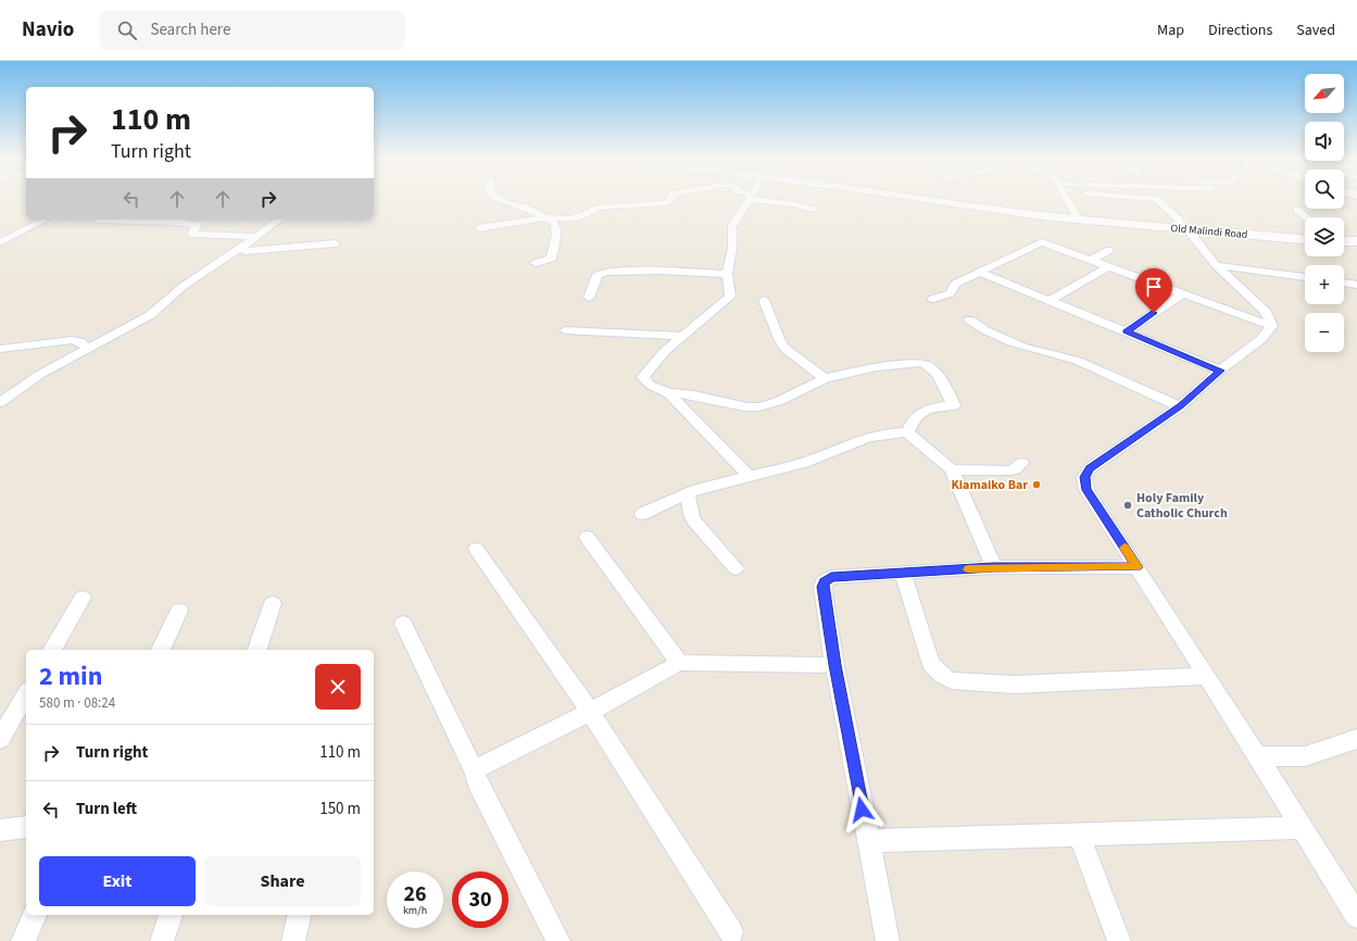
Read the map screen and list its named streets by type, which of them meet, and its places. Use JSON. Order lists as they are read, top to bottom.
{
  "streets": {
    "main road": ["Old Malindi Road"]
  },
  "places": ["Kiamaiko Bar", "Holy Family Catholic Church"],
  "north": "bottom left",
  "page": {
    "header": "Navio",
    "search": "Search here",
    "nav": ["Map", "Directions", "Saved"],
    "map_buttons": ["+", "−"],
    "turn": ["110 m", "Turn right"],
    "heading": ["2 min", "580 m · 08:24"],
    "list": [
      {
        "name": "Turn right",
        "value": "110 m"
      },
      {
        "name": "Turn left",
        "value": "150 m"
      }
    ],
    "buttons": ["Exit", "Share"],
    "speed": "26 km/h",
    "limit": "30"
  }
}
